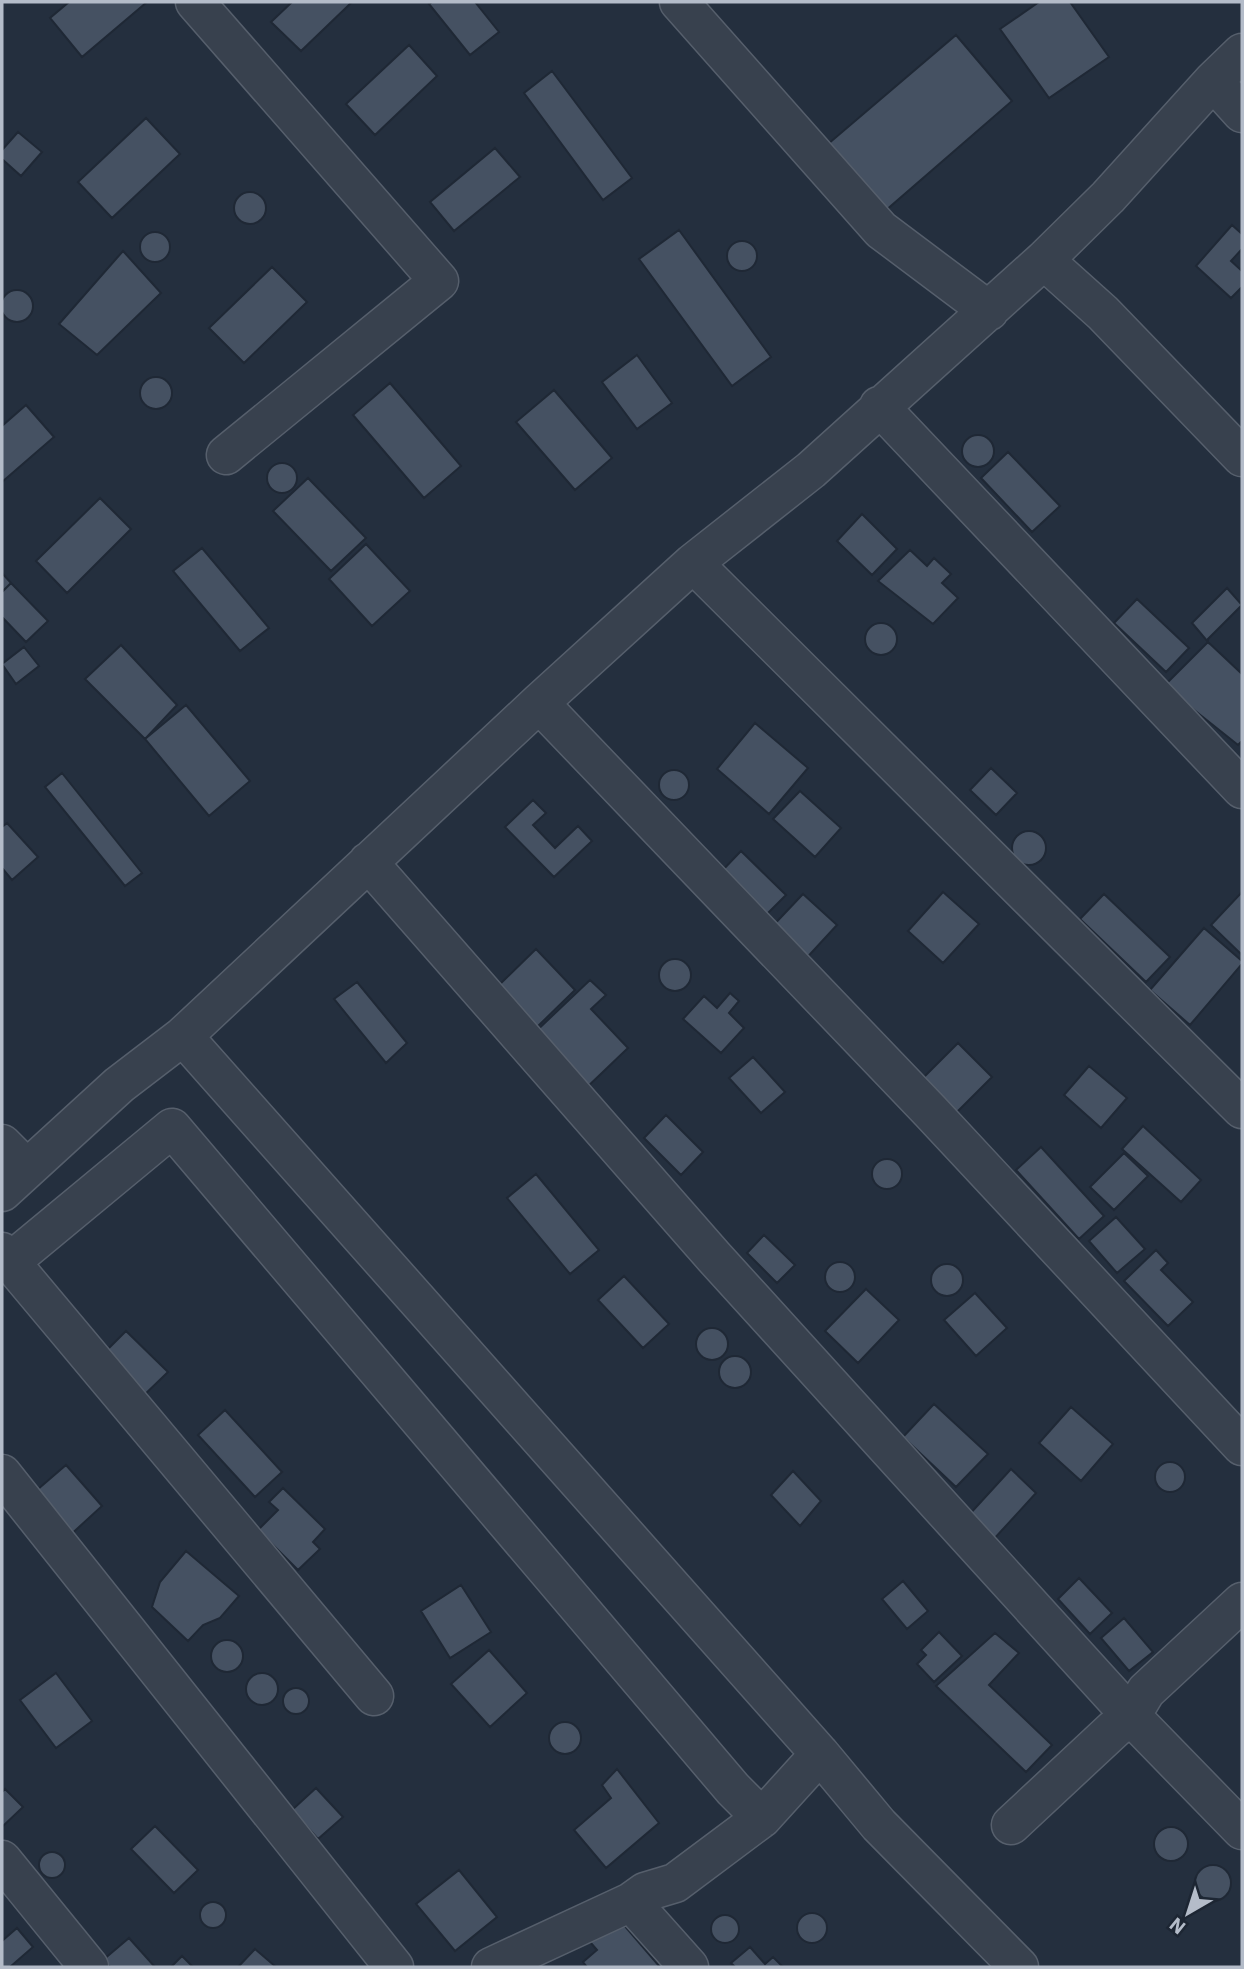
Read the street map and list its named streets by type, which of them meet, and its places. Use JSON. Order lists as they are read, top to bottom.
{
  "north": "bottom left"
}
